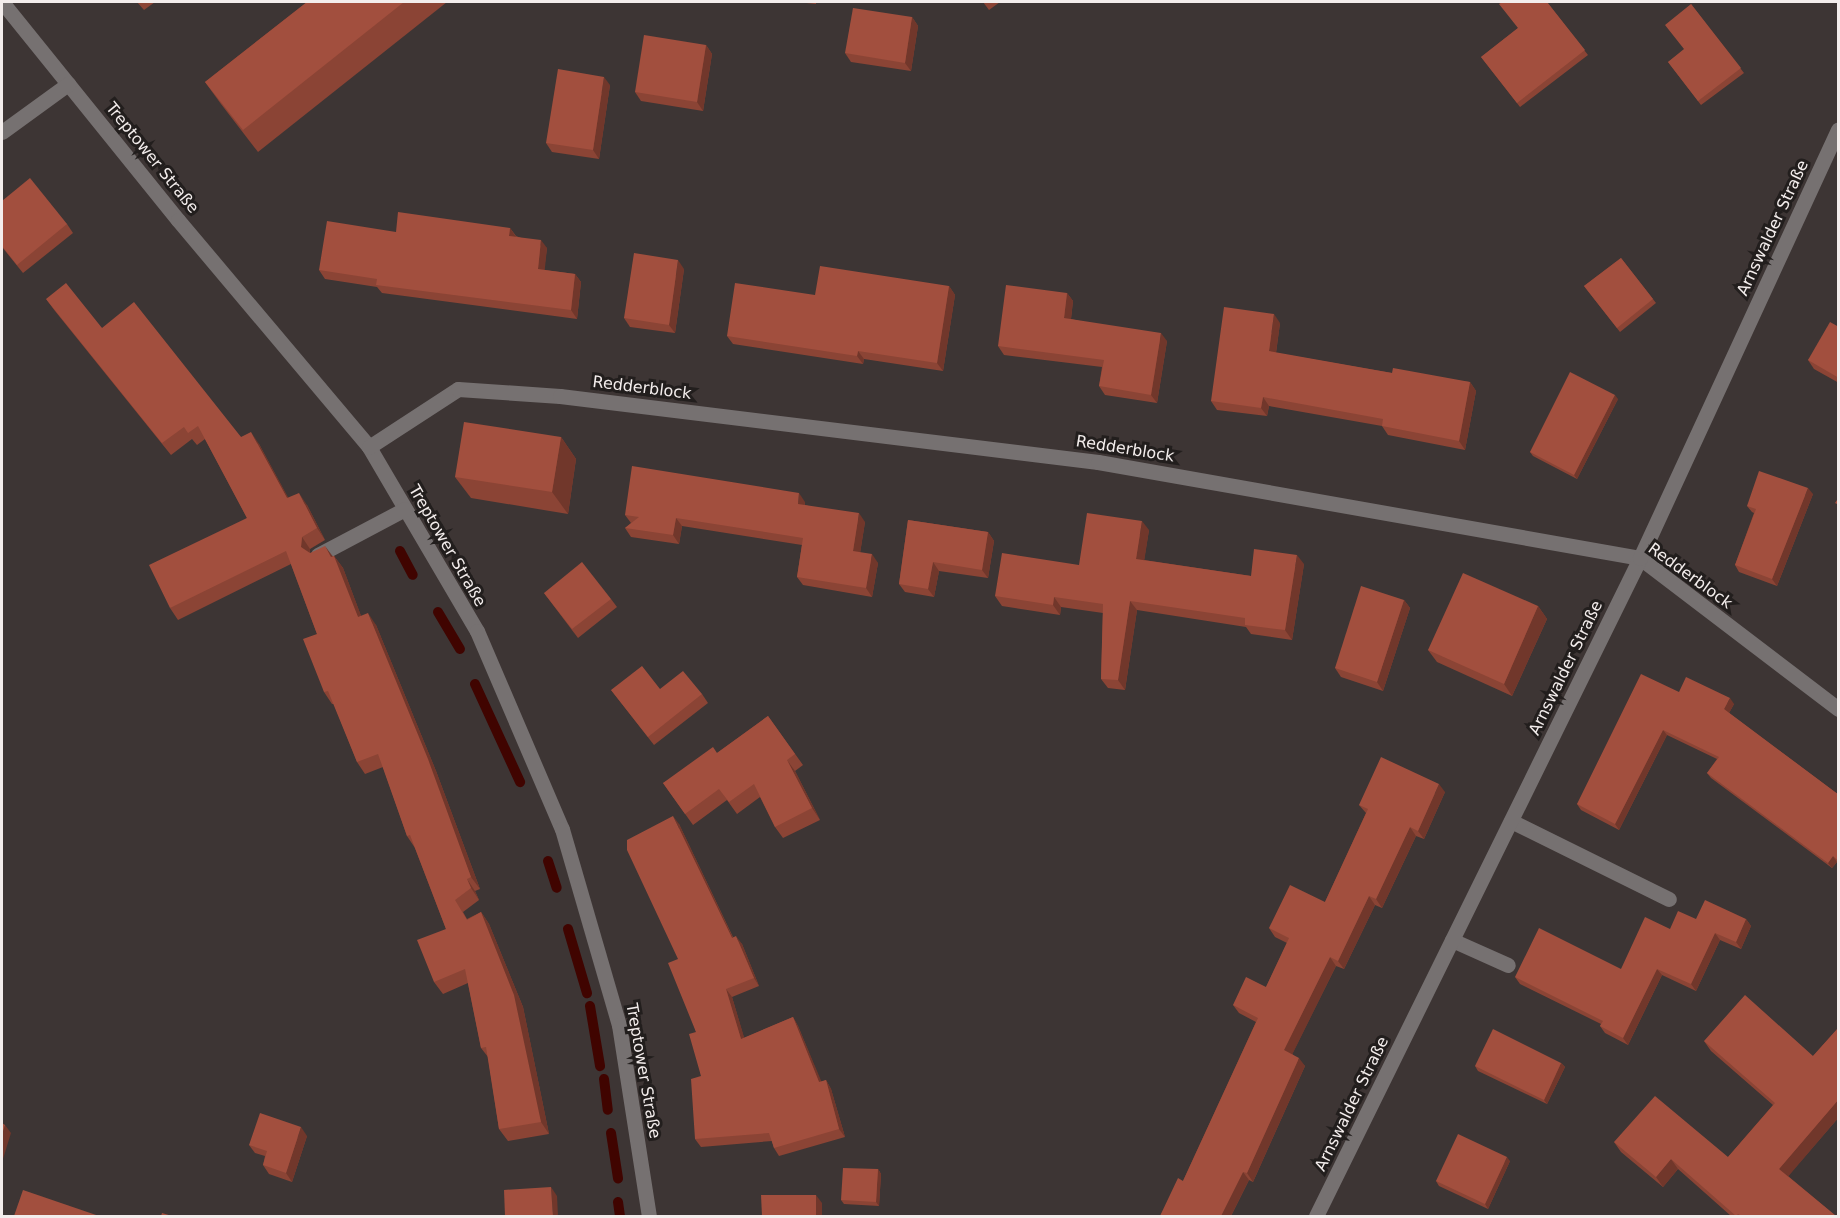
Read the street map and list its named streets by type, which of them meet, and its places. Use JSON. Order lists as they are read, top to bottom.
{
  "streets": {
    "street": ["Treptower Straße", "Arnswalder Straße", "Redderblock"]
  },
  "crossings": [
    ["Treptower Straße", "Redderblock"],
    ["Arnswalder Straße", "Redderblock"]
  ]
}
